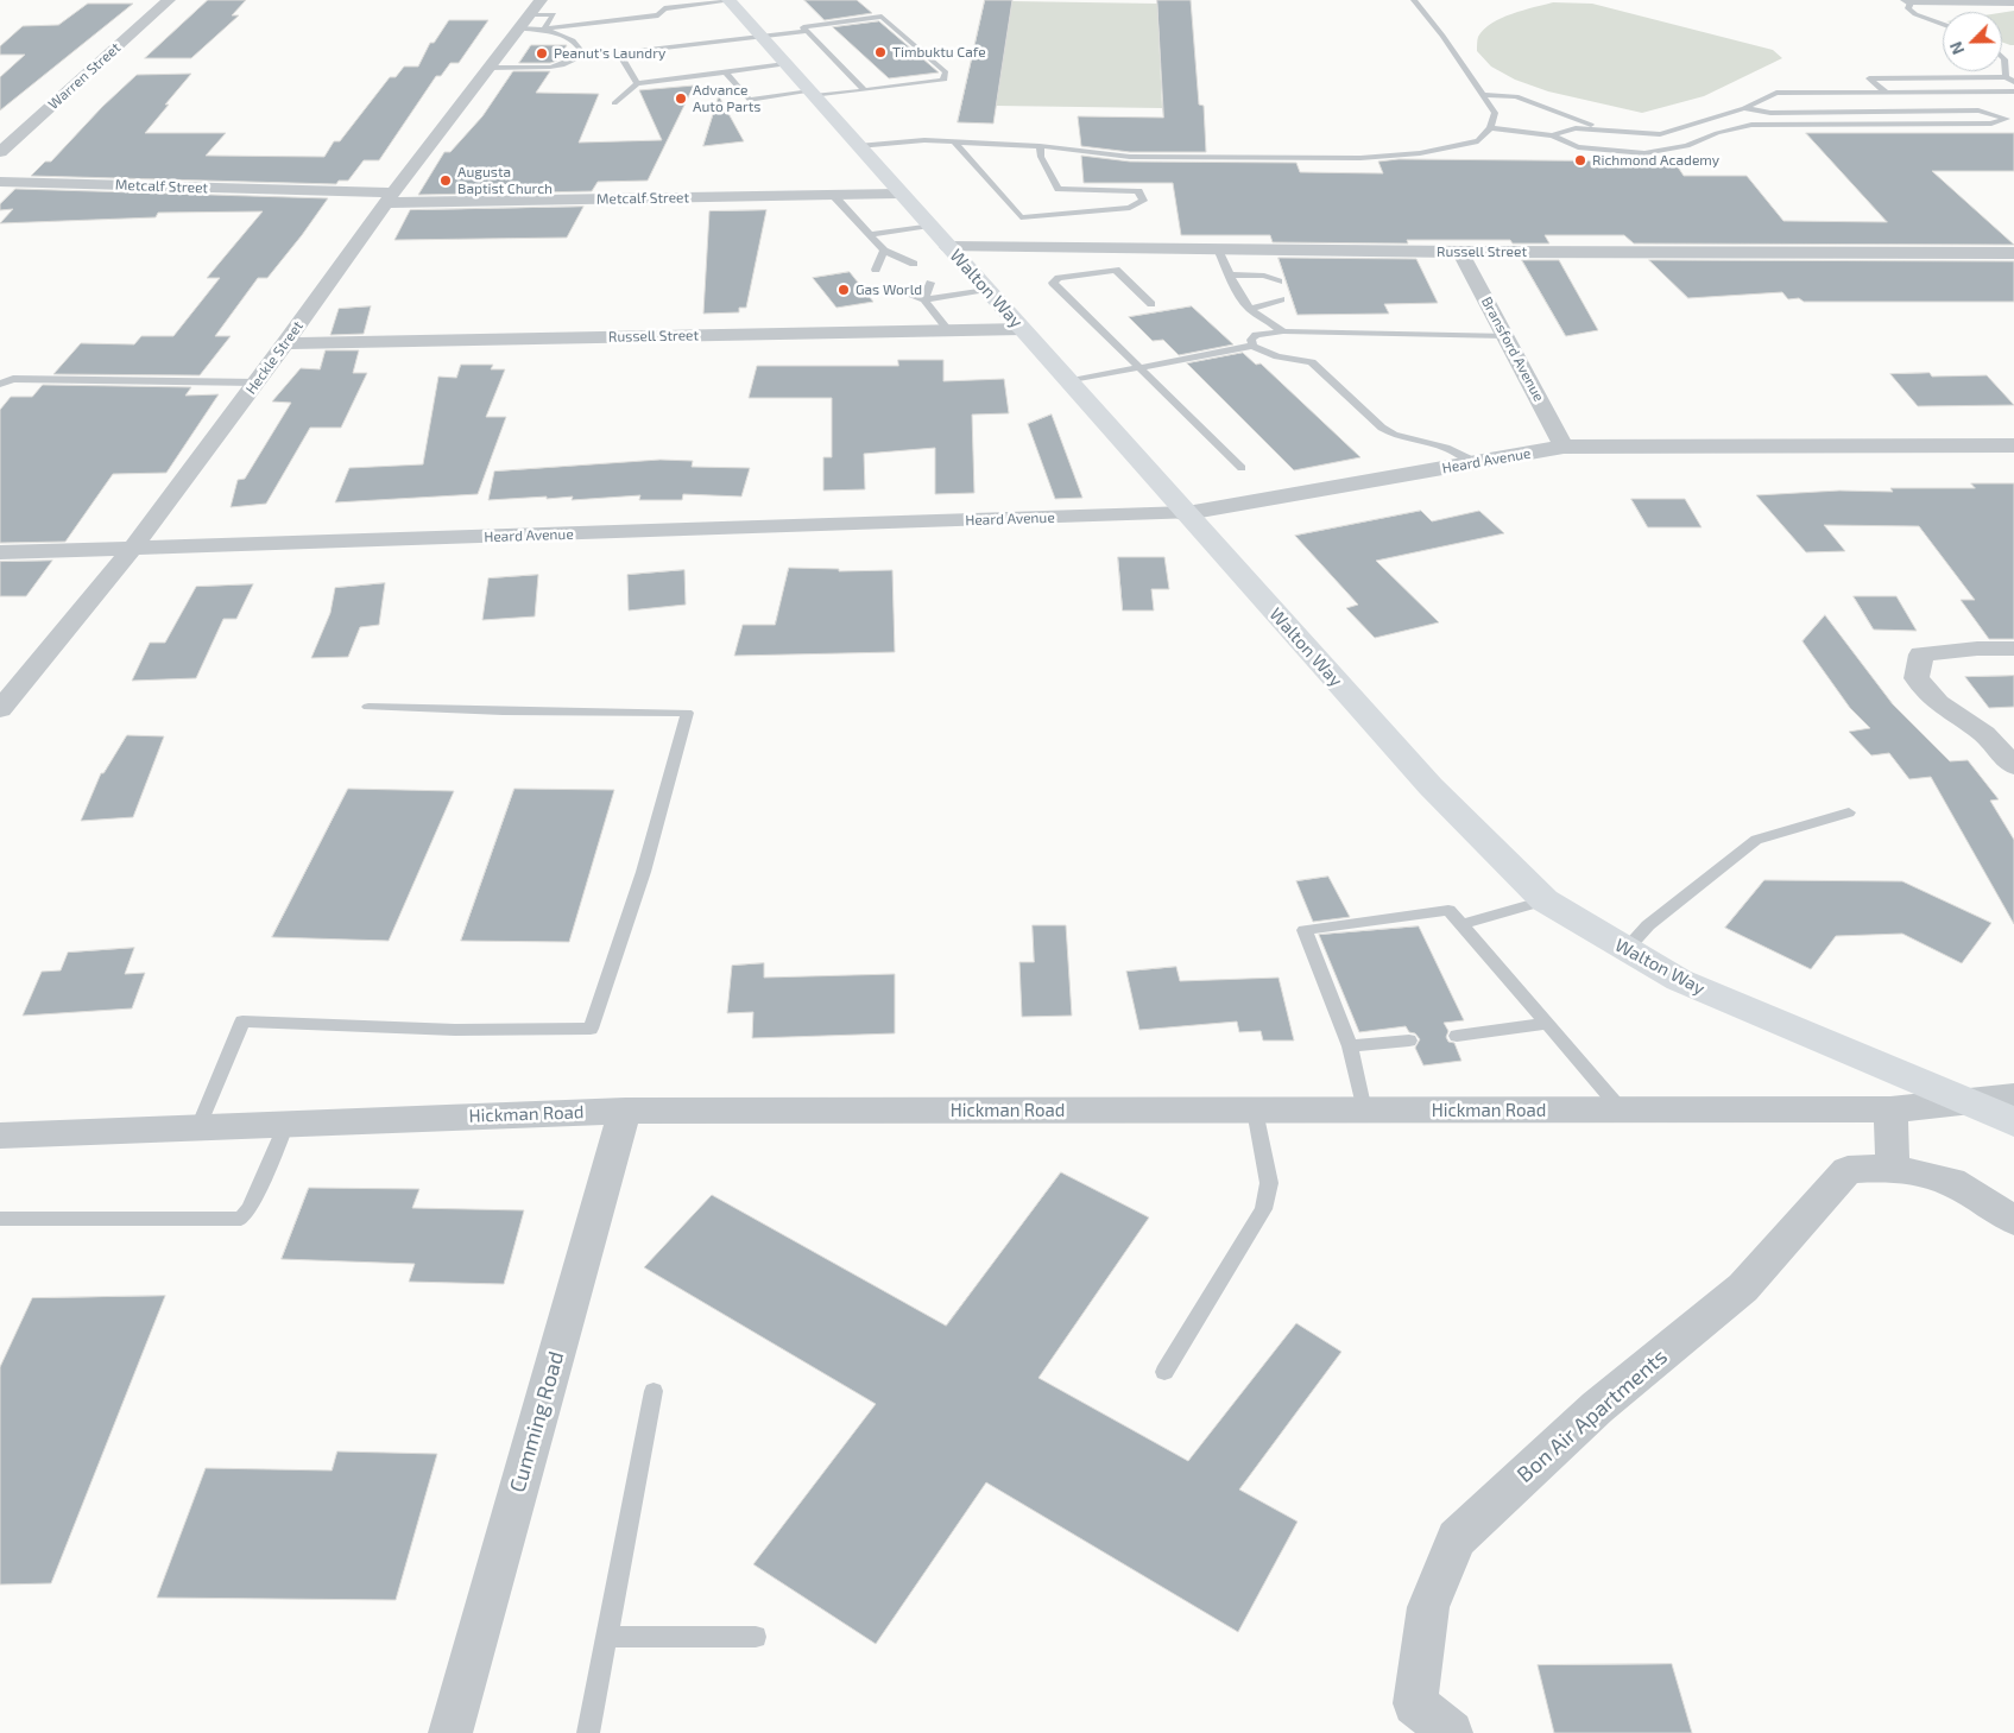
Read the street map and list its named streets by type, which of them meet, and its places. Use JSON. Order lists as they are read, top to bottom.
{
  "streets": {
    "main road": ["Walton Way"],
    "street": [
      "Warren Street",
      "Metcalf Street",
      "Russell Street",
      "Bransford Avenue",
      "Heckle Street",
      "Heard Avenue",
      "Hickman Road",
      "Bon Air Apartments",
      "Cumming Road"
    ]
  },
  "crossings": [
    ["Metcalf Street", "Walton Way"],
    ["Metcalf Street", "Heckle Street"],
    ["Russell Street", "Walton Way"],
    ["Russell Street", "Bransford Avenue"],
    ["Russell Street", "Heckle Street"],
    ["Walton Way", "Heard Avenue"],
    ["Walton Way", "Hickman Road"],
    ["Bransford Avenue", "Heard Avenue"],
    ["Heckle Street", "Heard Avenue"],
    ["Hickman Road", "Cumming Road"]
  ],
  "places": [
    "Timbuktu Cafe",
    "Peanut's Laundry",
    "Advance Auto Parts",
    "Richmond Academy",
    "Augusta Baptist Church",
    "Gas World"
  ],
  "north": "bottom left"
}
